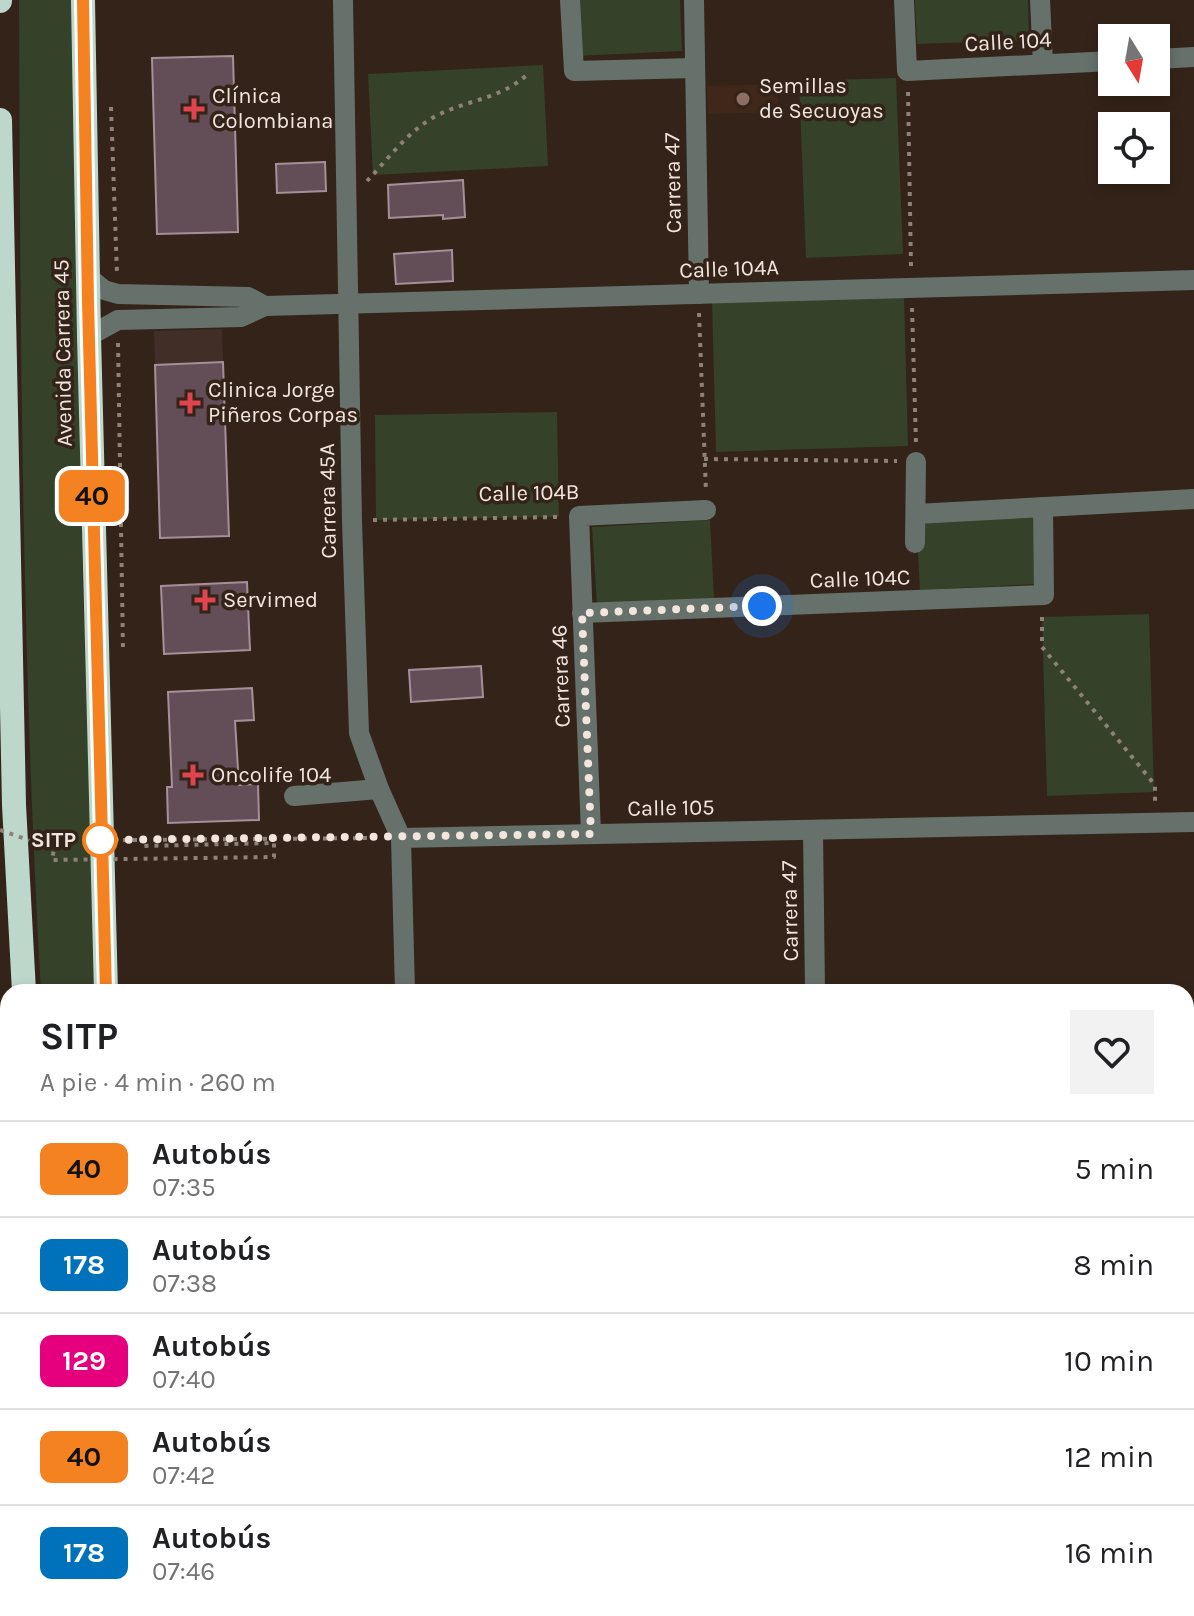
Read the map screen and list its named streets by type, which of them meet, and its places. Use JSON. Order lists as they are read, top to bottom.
{
  "streets": {
    "highway": ["Avenida Carrera 45"],
    "street": [
      "Calle 104",
      "Carrera 47",
      "Calle 104A",
      "Calle 104B",
      "Carrera 45A",
      "Calle 104C",
      "Carrera 46",
      "Calle 105"
    ]
  },
  "crossings": [
    ["Carrera 47", "Calle 104A"],
    ["Carrera 47", "Calle 105"],
    ["Calle 104A", "Avenida Carrera 45"],
    ["Calle 104A", "Carrera 45A"],
    ["Calle 104B", "Carrera 45A"],
    ["Calle 104B", "Carrera 46"],
    ["Carrera 45A", "Calle 105"],
    ["Calle 104C", "Carrera 46"],
    ["Carrera 46", "Calle 105"]
  ],
  "places": {
    "other": ["Semillas de Secuoyas", "SITP"],
    "health": [
      "Clínica Colombiana",
      "Clinica Jorge Piñeros Corpas",
      "Servimed",
      "Oncolife 104"
    ]
  },
  "lines": ["bus line 40"],
  "north": "bottom",
  "page": {
    "on_map": "40",
    "heading": ["SITP", "A pie · 4 min · 260 m"],
    "list": [
      {
        "mark": "40",
        "name": "Autobús",
        "note": "07:35",
        "value": "5 min"
      },
      {
        "mark": "178",
        "name": "Autobús",
        "note": "07:38",
        "value": "8 min"
      },
      {
        "mark": "129",
        "name": "Autobús",
        "note": "07:40",
        "value": "10 min"
      },
      {
        "mark": "40",
        "name": "Autobús",
        "note": "07:42",
        "value": "12 min"
      },
      {
        "mark": "178",
        "name": "Autobús",
        "note": "07:46",
        "value": "16 min"
      }
    ]
  }
}
